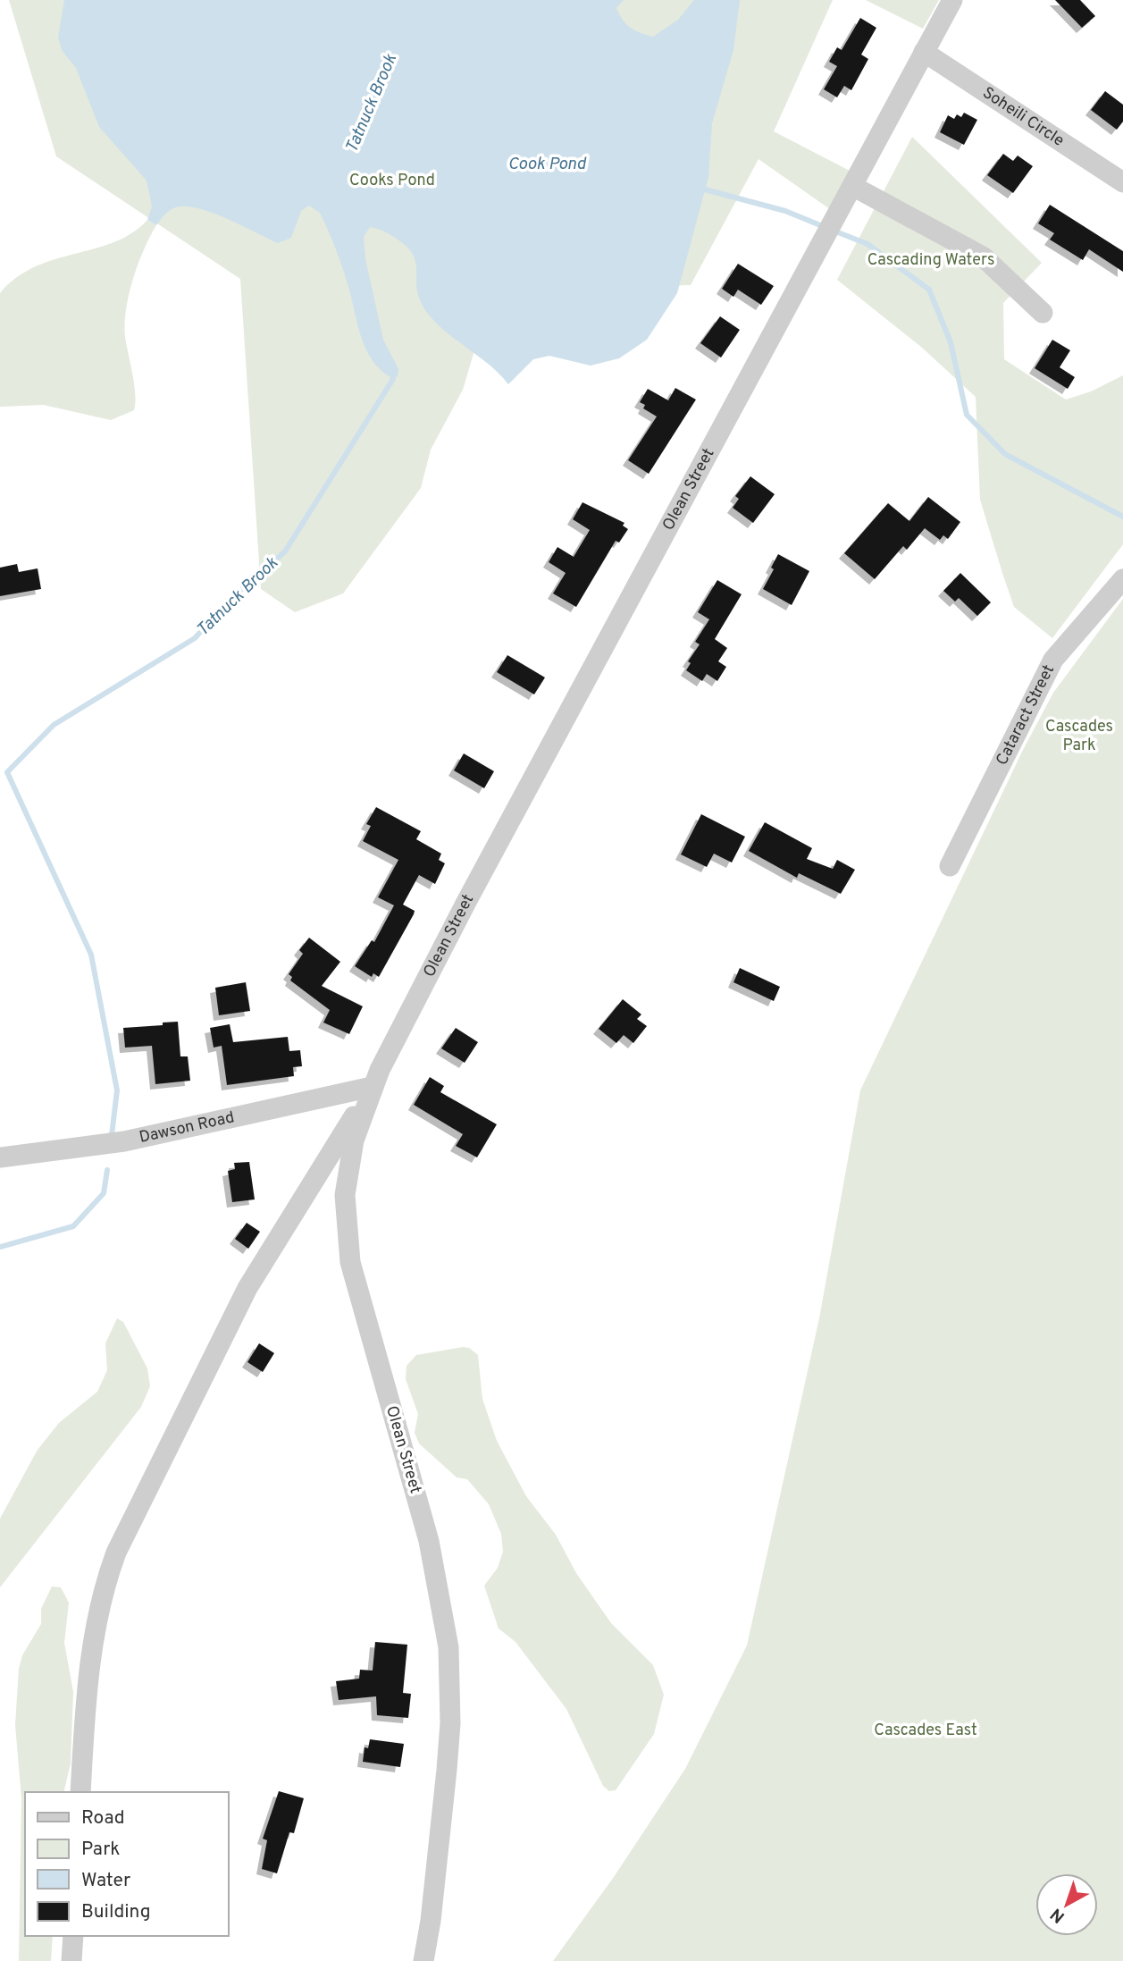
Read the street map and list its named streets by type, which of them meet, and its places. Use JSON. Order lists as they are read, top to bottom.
{
  "streets": {
    "street": [
      "Soheili Circle",
      "Olean Street",
      "Cataract Street",
      "Dawson Road"
    ]
  },
  "crossings": [
    ["Soheili Circle", "Olean Street"],
    ["Olean Street", "Dawson Road"]
  ],
  "water": ["Tatnuck Brook", "Cook Pond"],
  "parks": [
    "Cooks Pond",
    "Cascading Waters",
    "Cascades Park",
    "Cascades East"
  ],
  "legend": [
    "Road",
    "Park",
    "Water",
    "Building"
  ],
  "north": "bottom left"
}
